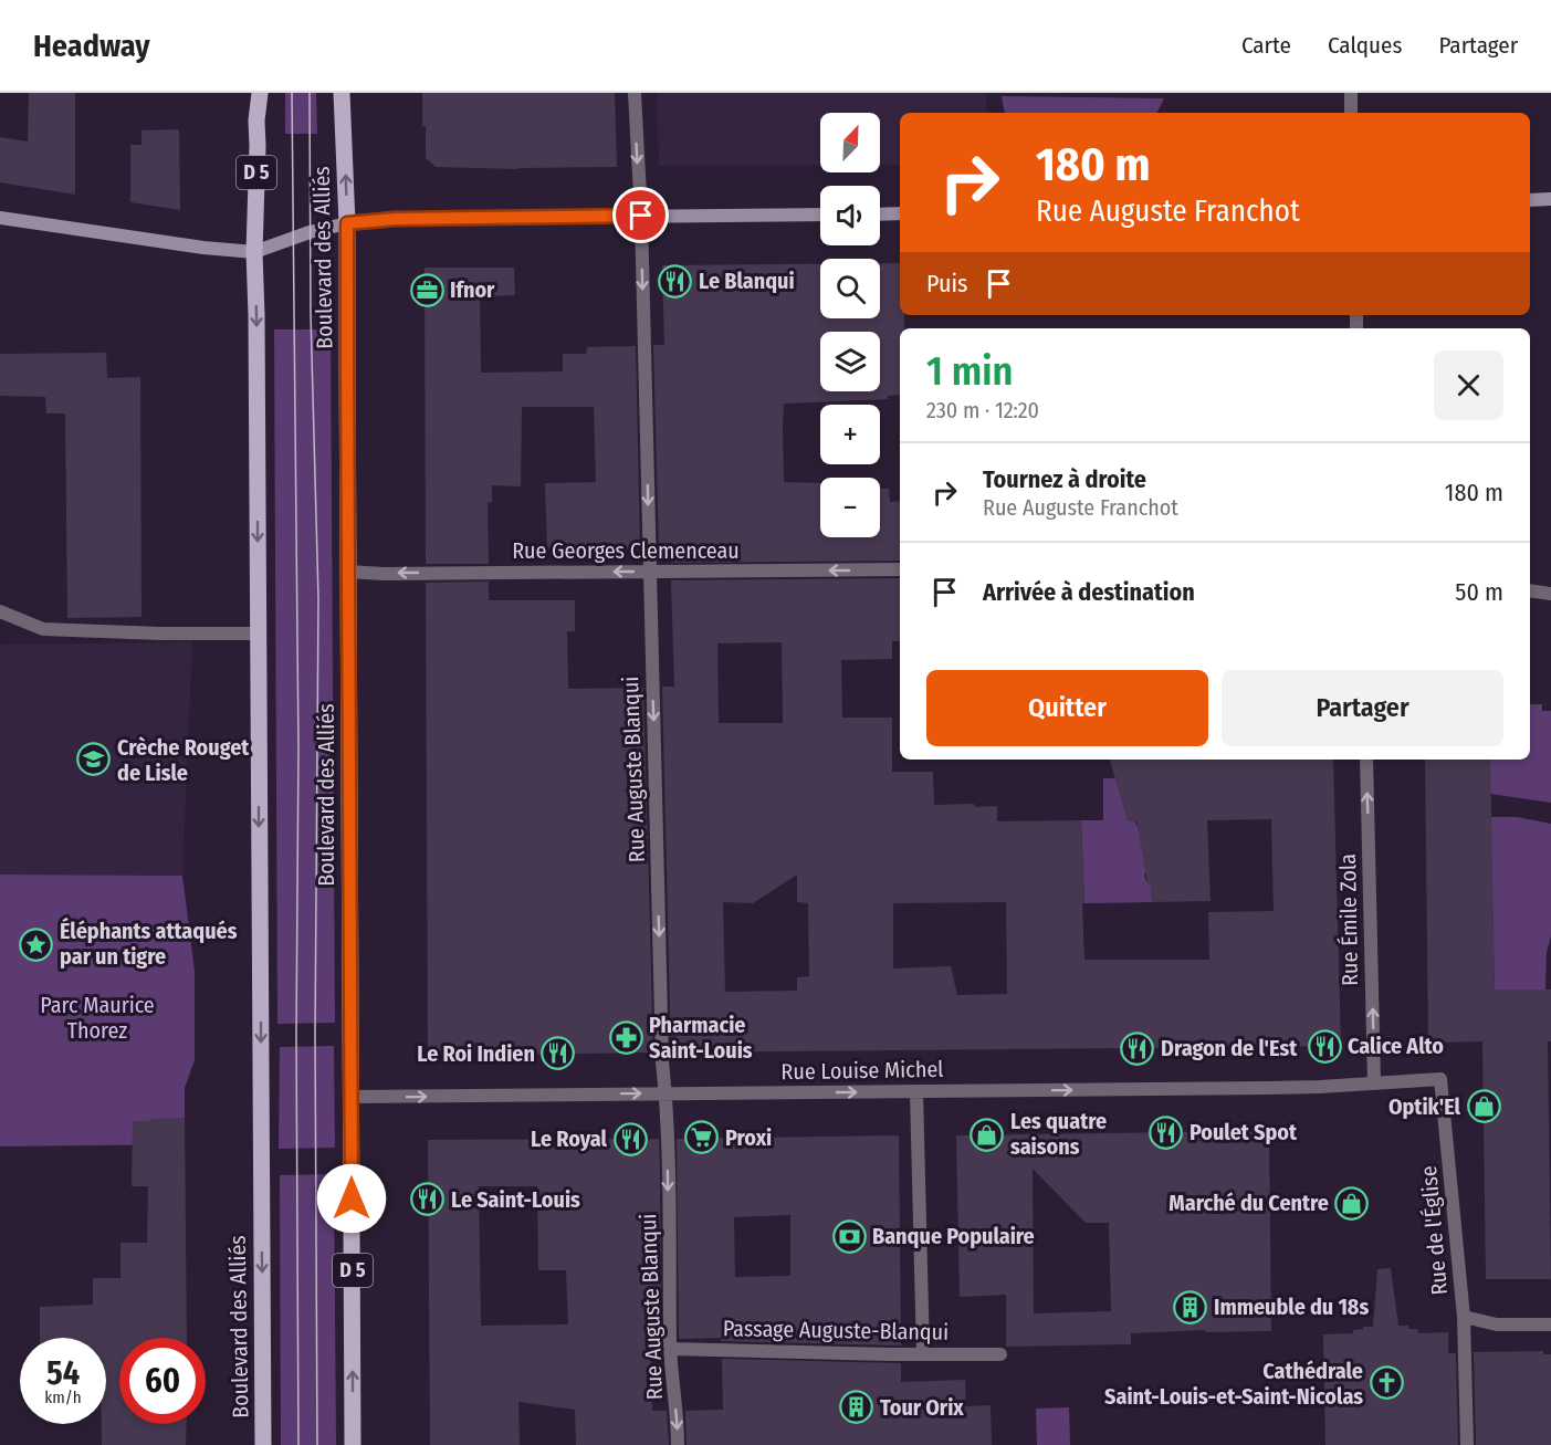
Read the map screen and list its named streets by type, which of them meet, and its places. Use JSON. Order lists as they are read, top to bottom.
{
  "streets": {
    "main road": ["D 5", "Boulevard des Alliés"],
    "street": [
      "Rue Georges Clemenceau",
      "Rue Auguste Blanqui",
      "Rue Émile Zola",
      "Rue Louise Michel",
      "Rue de l'Église",
      "Passage Auguste-Blanqui"
    ]
  },
  "crossings": [
    ["D 5", "Boulevard des Alliés"],
    ["Boulevard des Alliés", "Rue Georges Clemenceau"],
    ["Boulevard des Alliés", "Rue Louise Michel"],
    ["Rue Georges Clemenceau", "Rue Auguste Blanqui"],
    ["Rue Auguste Blanqui", "Rue Louise Michel"],
    ["Rue Auguste Blanqui", "Passage Auguste-Blanqui"],
    ["Rue Émile Zola", "Rue Louise Michel"],
    ["Rue Émile Zola", "Rue de l'Église"],
    ["Rue Louise Michel", "Rue de l'Église"]
  ],
  "one_way": [
    "Rue Georges Clemenceau",
    "Rue Auguste Blanqui",
    "Rue Émile Zola",
    "Rue Louise Michel"
  ],
  "parks": ["Parc Maurice Thorez"],
  "places": {
    "restaurant": [
      "Le Blanqui",
      "Calice Alto",
      "Dragon de l'Est",
      "Le Roi Indien",
      "Poulet Spot",
      "Le Royal",
      "Le Saint-Louis"
    ],
    "office": ["Ifnor"],
    "school or university": ["Crèche Rouget de Lisle"],
    "place": ["Éléphants attaqués par un tigre"],
    "pharmacy": ["Pharmacie Saint-Louis"],
    "shop": ["Optik'El", "Les quatre saisons", "Marché du Centre"],
    "supermarket": ["Proxi"],
    "bank": ["Banque Populaire"],
    "building": ["Immeuble du 18s", "Tour Orix"],
    "church": ["Cathédrale Saint-Louis-et-Saint-Nicolas"]
  },
  "north": "top right",
  "page": {
    "header": "Headway",
    "nav": ["Carte", "Calques", "Partager"],
    "map_buttons": ["+", "−"],
    "turn": ["180 m", "Rue Auguste Franchot"],
    "then": "Puis",
    "heading": ["1 min", "230 m · 12:20"],
    "list": [
      {
        "name": "Tournez à droite",
        "note": "Rue Auguste Franchot",
        "value": "180 m"
      },
      {
        "name": "Arrivée à destination",
        "value": "50 m"
      }
    ],
    "buttons": ["Quitter", "Partager"],
    "speed": "54 km/h",
    "limit": "60"
  }
}
